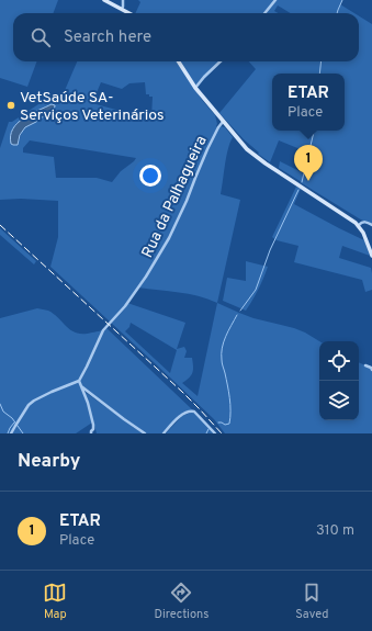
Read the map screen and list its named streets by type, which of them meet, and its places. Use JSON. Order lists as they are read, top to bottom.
{
  "streets": {
    "street": ["Rua da Palhagueira"]
  },
  "places": ["VetSaúde SA- Serviços Veterinários"],
  "page": {
    "search": "Search here",
    "popup": ["ETAR", "Place"],
    "pins": "1",
    "heading": "Nearby",
    "list": [
      {
        "mark": "1",
        "name": "ETAR",
        "note": "Place",
        "value": "310 m"
      }
    ],
    "nav": ["Map", "Directions", "Saved"]
  }
}
